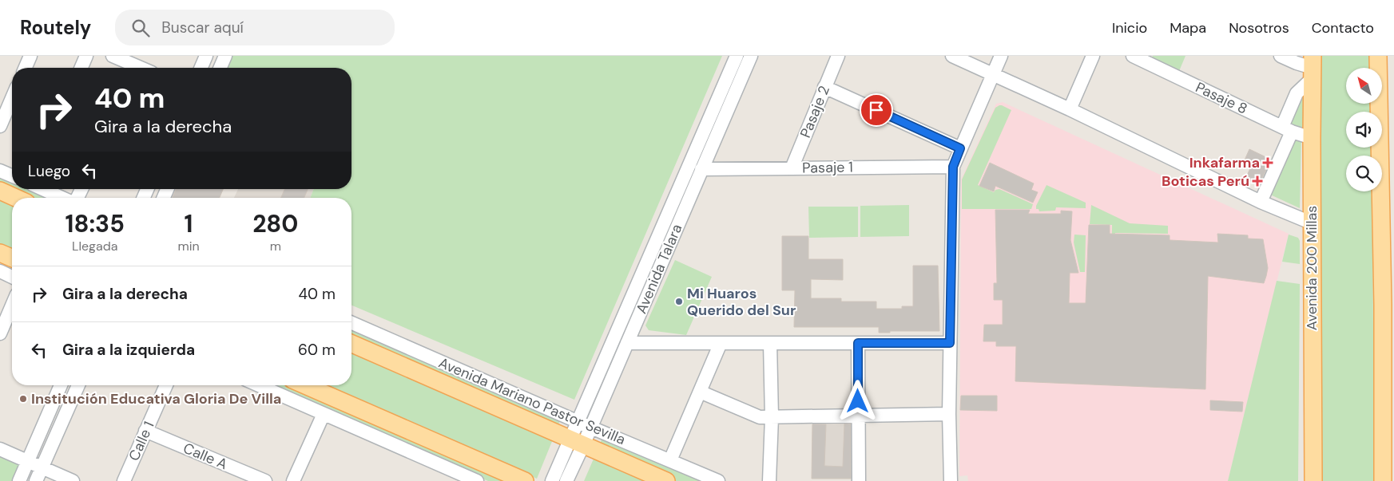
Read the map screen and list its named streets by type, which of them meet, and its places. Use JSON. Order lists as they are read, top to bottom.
{
  "streets": {
    "main road": ["Avenida 200 Millas", "Avenida Mariano Pastor Sevilla"],
    "street": [
      "Pasaje 8",
      "Pasaje 2",
      "Pasaje 1",
      "Avenida Talara",
      "Calle 1",
      "Calle A"
    ]
  },
  "crossings": [
    ["Pasaje 8", "Avenida 200 Millas"],
    ["Pasaje 2", "Pasaje 1"],
    ["Pasaje 1", "Avenida Talara"],
    ["Avenida Talara", "Avenida Mariano Pastor Sevilla"],
    ["Calle 1", "Calle A"]
  ],
  "places": {
    "health": ["Inkafarma", "Boticas Perú"],
    "other": ["Mi Huaros Querido del Sur", "Institución Educativa Gloria De Villa"]
  },
  "north": "top left",
  "page": {
    "header": "Routely",
    "search": "Buscar aquí",
    "nav": [
      "Inicio",
      "Mapa",
      "Nosotros",
      "Contacto"
    ],
    "turn": ["40 m", "Gira a la derecha"],
    "then": "Luego",
    "eta": [
      "18:35",
      "Llegada",
      "1",
      "min",
      "280",
      "m"
    ],
    "list": [
      {
        "name": "Gira a la derecha",
        "value": "40 m"
      },
      {
        "name": "Gira a la izquierda",
        "value": "60 m"
      }
    ]
  }
}
